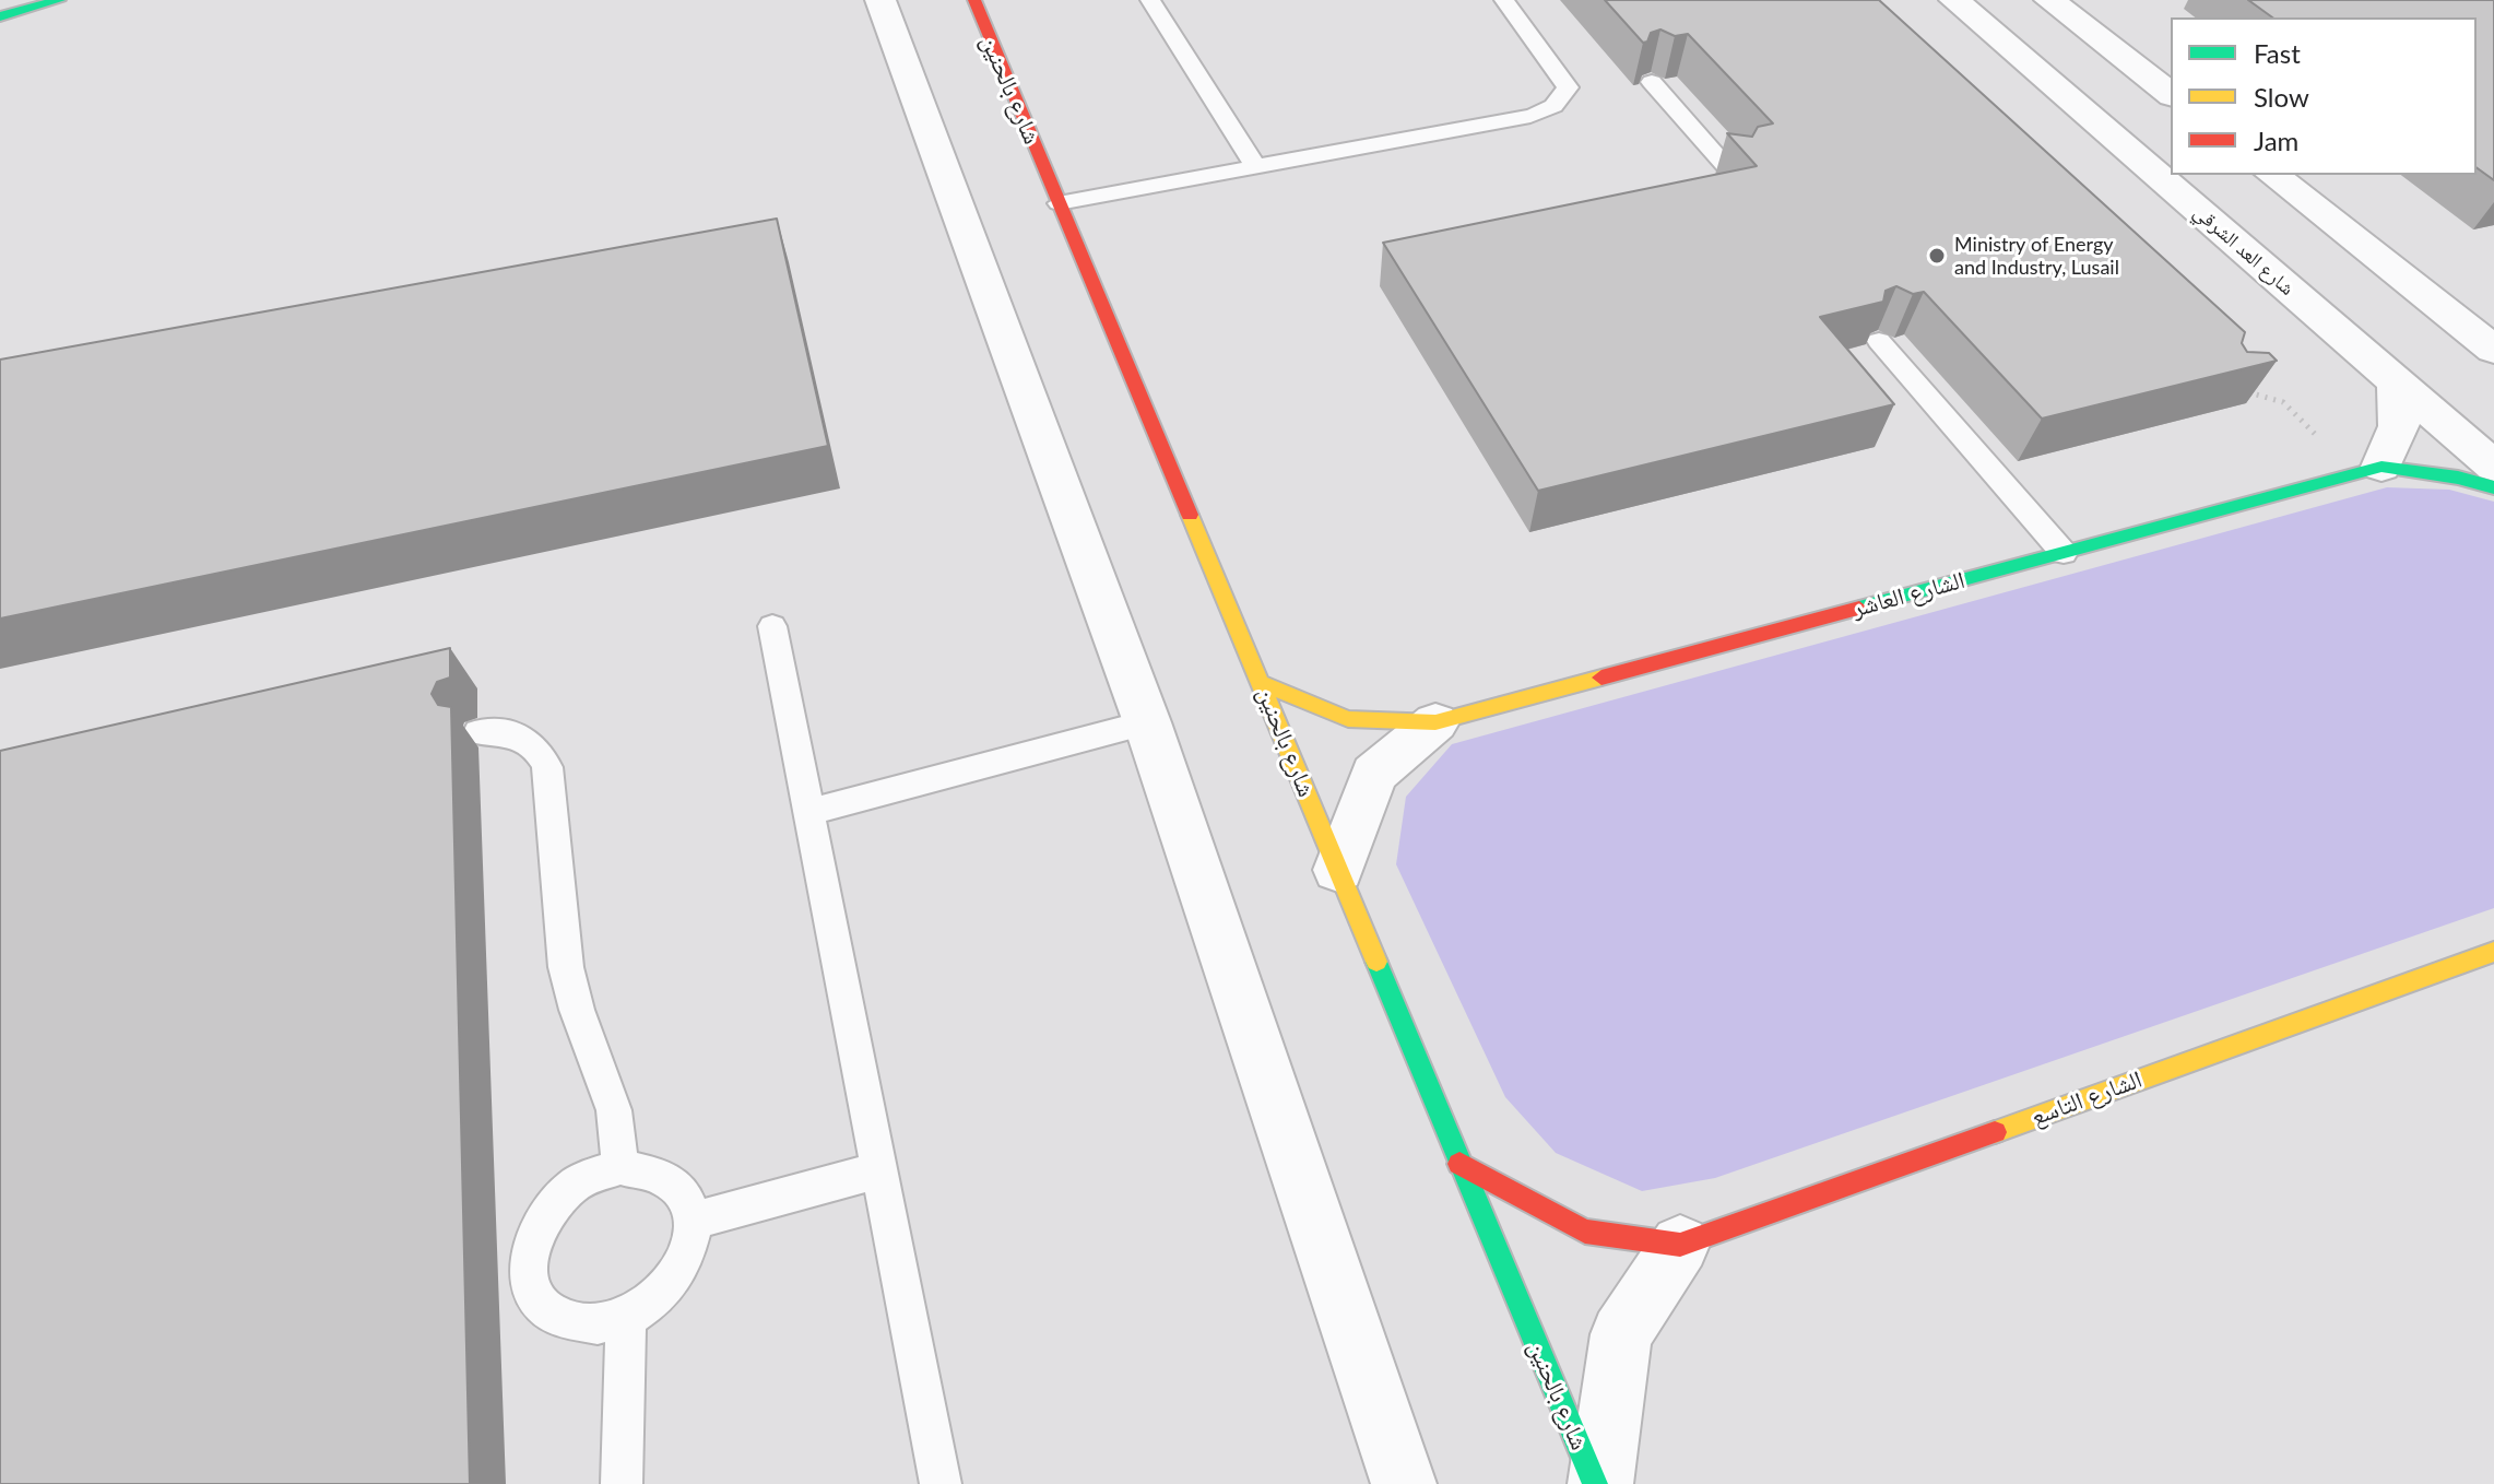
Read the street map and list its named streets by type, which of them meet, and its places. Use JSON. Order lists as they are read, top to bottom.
{
  "streets": {
    "street": [
      "شارع بالحنين",
      "شارع العد الشرقي",
      "الشارع العاشر",
      "الشارع التاسع"
    ]
  },
  "crossings": [
    ["شارع بالحنين", "الشارع العاشر"],
    ["شارع بالحنين", "الشارع التاسع"]
  ],
  "places": ["Ministry of Energy and Industry, Lusail"],
  "legend": ["Fast", "Slow", "Jam"]
}
